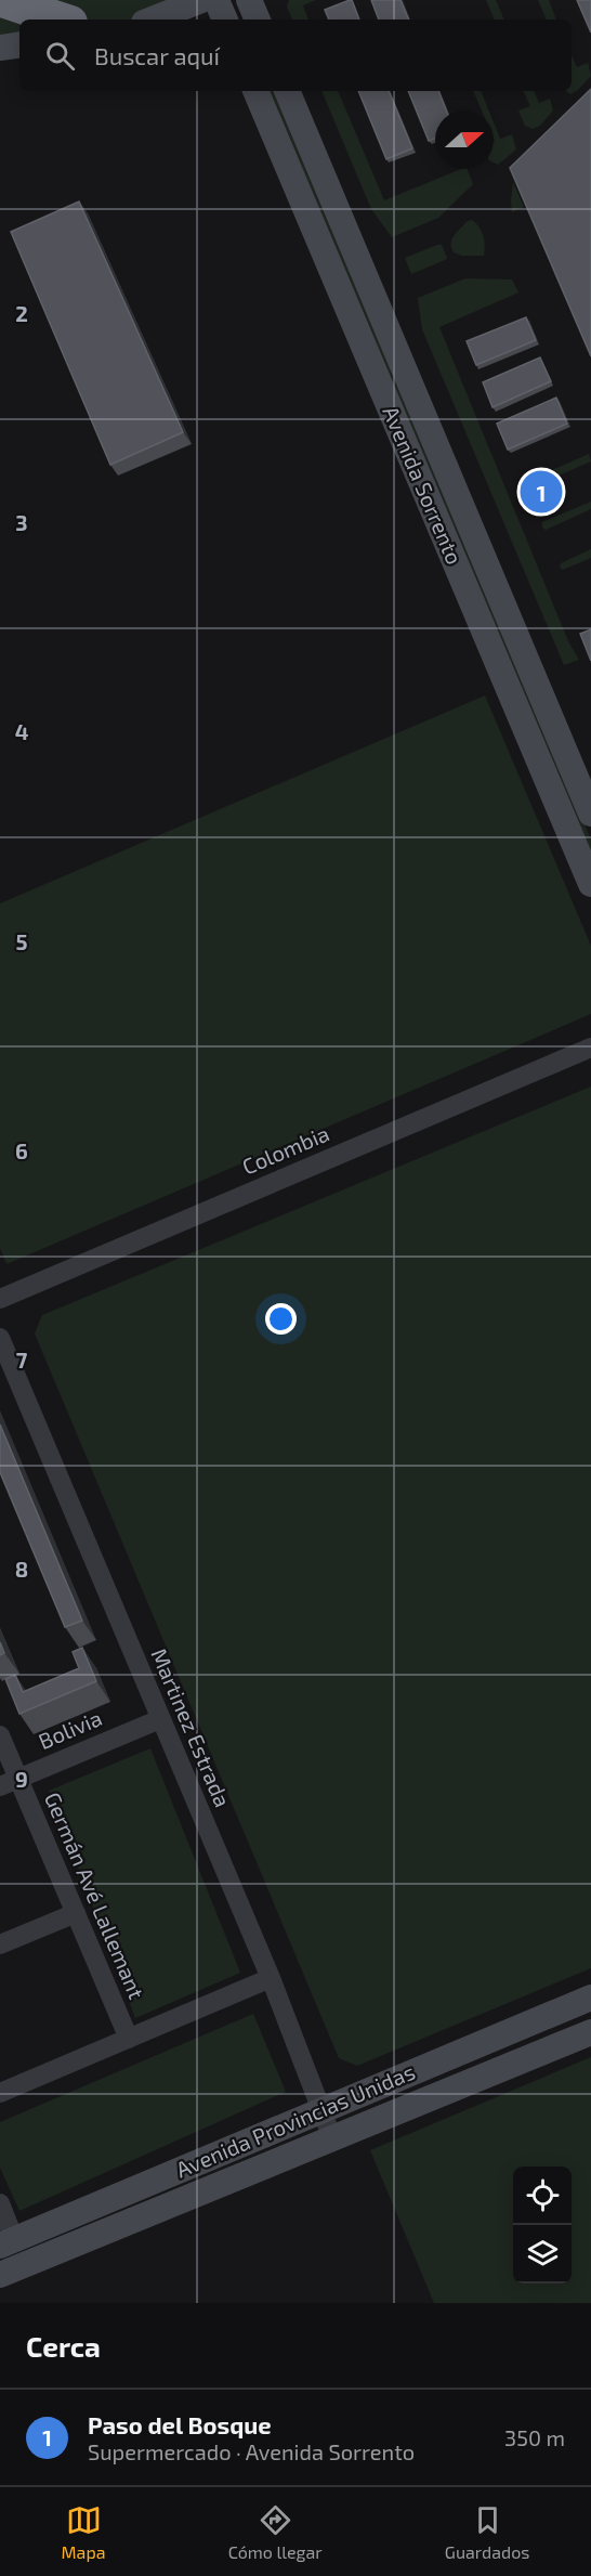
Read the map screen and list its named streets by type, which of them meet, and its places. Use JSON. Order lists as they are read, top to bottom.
{
  "streets": {
    "main road": ["Avenida Sorrento", "Avenida Provincias Unidas"],
    "street": [
      "Colombia",
      "Martinez Estrada",
      "Bolivia",
      "Germán Avé Lallemant"
    ]
  },
  "crossings": [
    ["Martinez Estrada", "Bolivia"],
    ["Martinez Estrada", "Avenida Provincias Unidas"],
    ["Bolivia", "Germán Avé Lallemant"]
  ],
  "north": "right",
  "page": {
    "search": "Buscar aquí",
    "pins": "1",
    "heading": "Cerca",
    "list": [
      {
        "mark": "1",
        "name": "Paso del Bosque",
        "note": "Supermercado · Avenida Sorrento",
        "value": "350 m"
      }
    ],
    "nav": ["Mapa", "Cómo llegar", "Guardados"]
  },
  "grid": {
    "rows": [
      "2",
      "3",
      "4",
      "5",
      "6",
      "7",
      "8",
      "9"
    ]
  }
}
